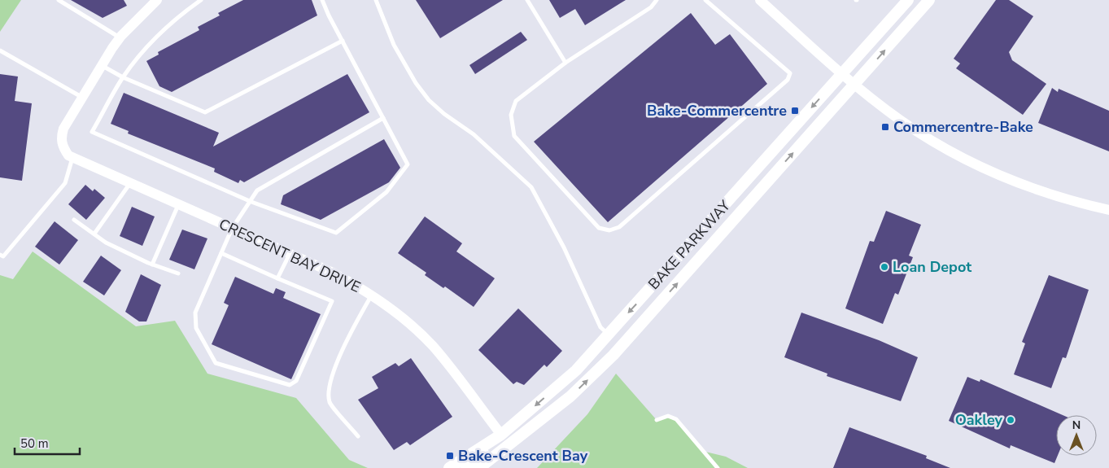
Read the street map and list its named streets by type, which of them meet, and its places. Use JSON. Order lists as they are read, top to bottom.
{
  "streets": {
    "main road": ["BAKE PARKWAY"],
    "street": ["CRESCENT BAY DRIVE"]
  },
  "crossings": [
    ["BAKE PARKWAY", "CRESCENT BAY DRIVE"]
  ],
  "places": {
    "transit": ["Bake-Commercentre", "Commercentre-Bake", "Bake-Crescent Bay"],
    "other": ["Loan Depot", "Oakley"]
  },
  "scale_bar": "50 m",
  "north": "top"
}
